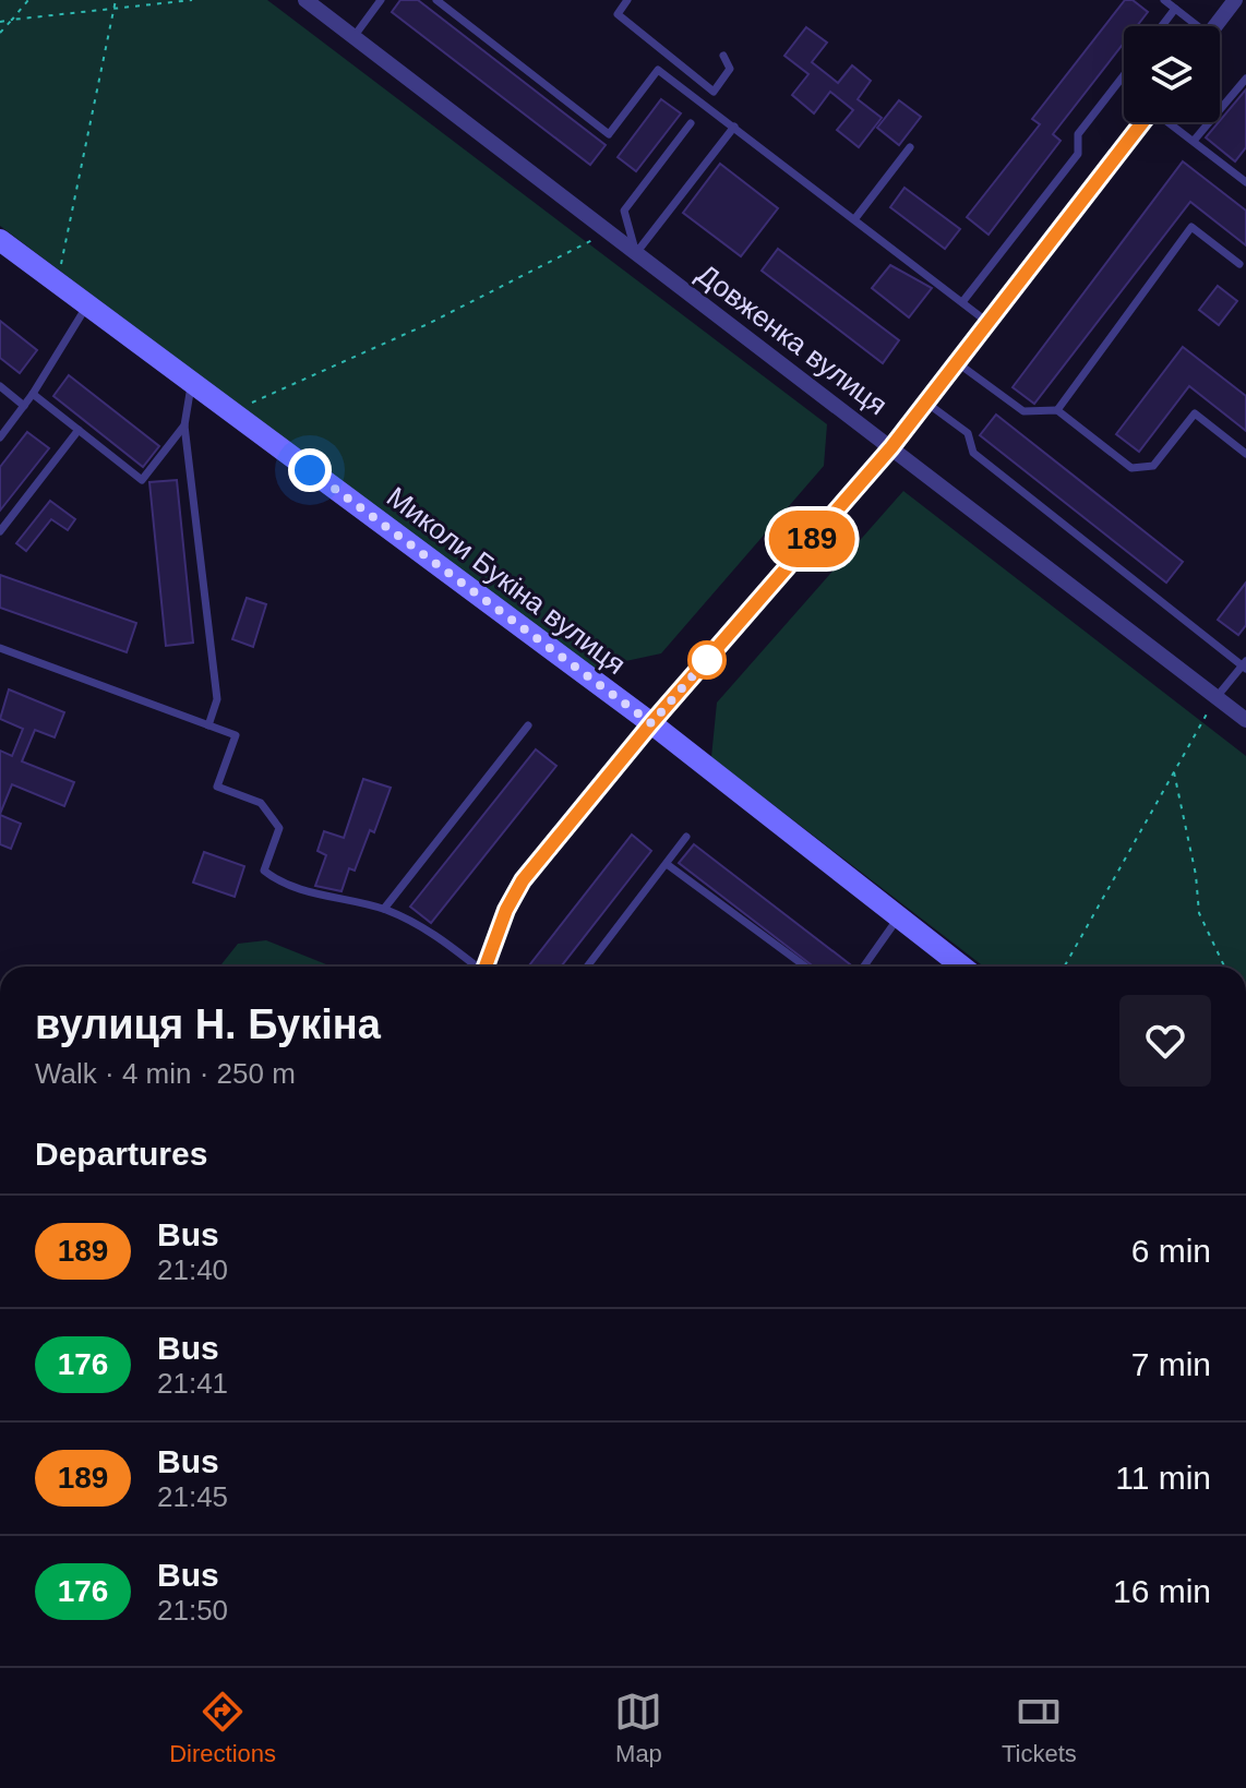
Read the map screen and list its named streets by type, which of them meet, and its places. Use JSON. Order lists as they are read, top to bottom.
{
  "streets": {
    "street": ["Довженка вулиця", "Миколи Букіна вулиця"]
  },
  "lines": ["bus line 189"],
  "page": {
    "on_map": "189",
    "heading": [
      ["вулиця Н. Букіна", "Walk · 4 min · 250 m"],
      "Departures"
    ],
    "list": [
      {
        "mark": "189",
        "name": "Bus",
        "note": "21:40",
        "value": "6 min"
      },
      {
        "mark": "176",
        "name": "Bus",
        "note": "21:41",
        "value": "7 min"
      },
      {
        "mark": "189",
        "name": "Bus",
        "note": "21:45",
        "value": "11 min"
      },
      {
        "mark": "176",
        "name": "Bus",
        "note": "21:50",
        "value": "16 min"
      }
    ],
    "tabs": ["Directions", "Map", "Tickets"]
  }
}
